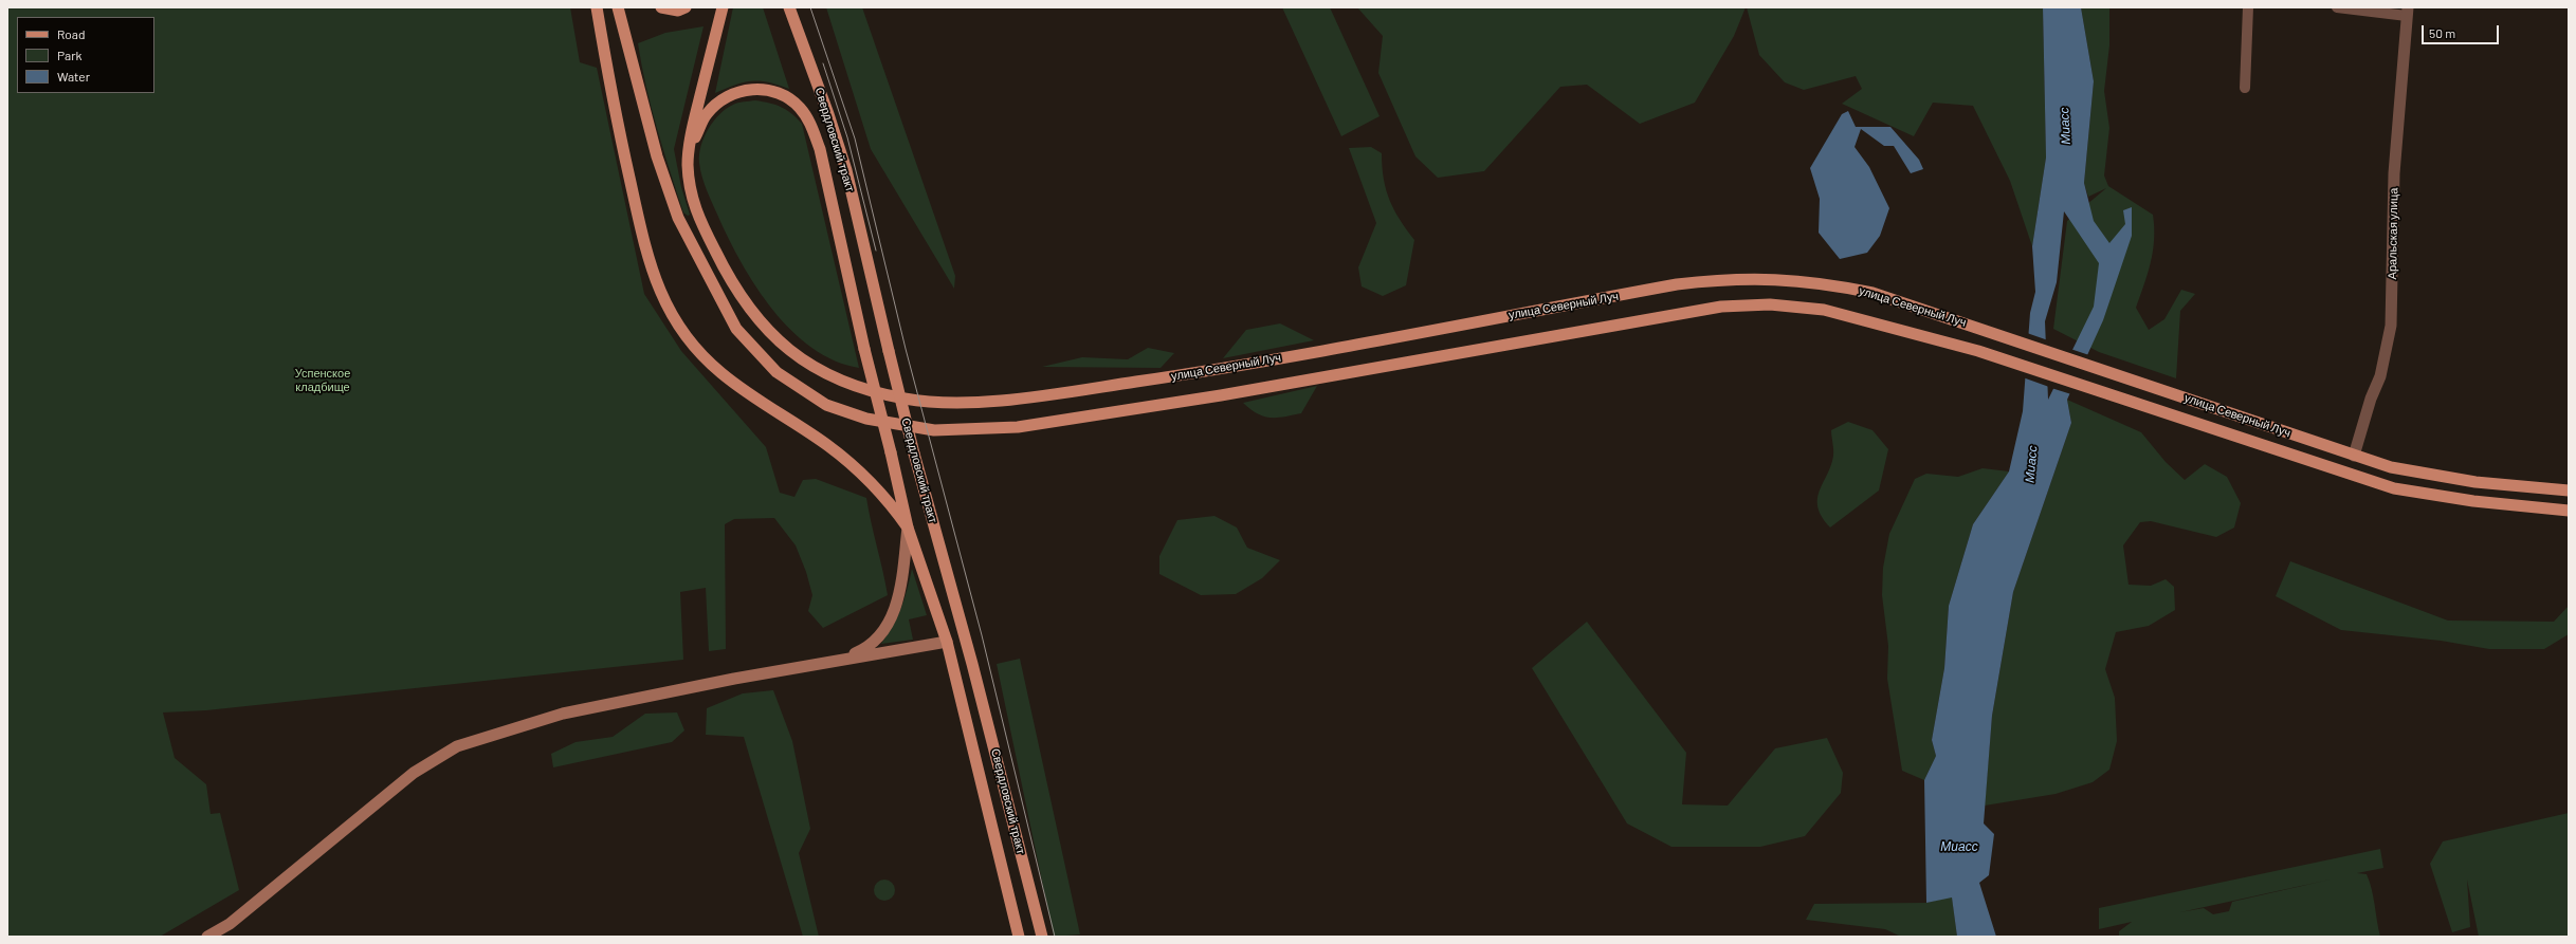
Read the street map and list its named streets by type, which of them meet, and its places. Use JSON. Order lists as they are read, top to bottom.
{
  "streets": {
    "main road": ["Свердловский тракт", "улица Северный Луч"],
    "street": ["Аральская улица"]
  },
  "crossings": [
    ["Свердловский тракт", "улица Северный Луч"],
    ["Аральская улица", "улица Северный Луч"]
  ],
  "water": ["Миасс"],
  "parks": ["Успенское кладбище"],
  "legend": ["Road", "Park", "Water"],
  "scale_bar": "50 m"
}
